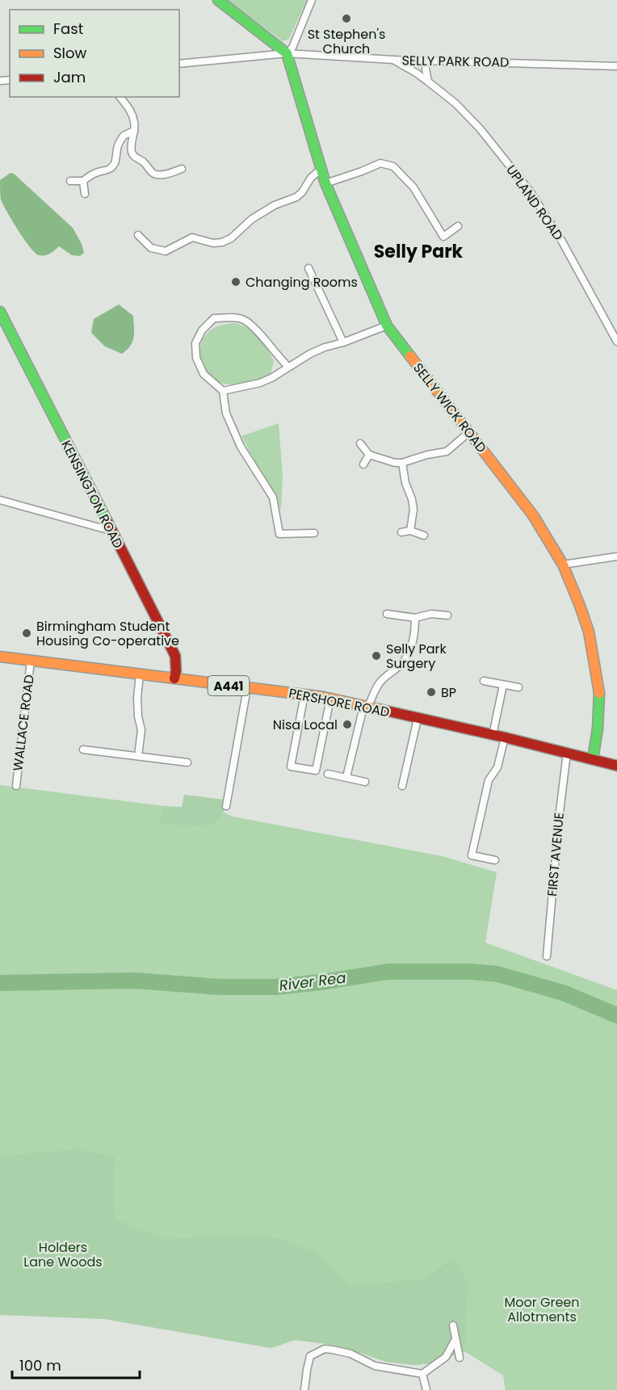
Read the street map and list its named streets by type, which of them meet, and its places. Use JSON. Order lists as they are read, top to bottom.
{
  "streets": {
    "street": [
      "SELLY PARK ROAD",
      "UPLAND ROAD",
      "SELLY WICK ROAD",
      "KENSINGTON ROAD",
      "A441",
      "PERSHORE ROAD",
      "WALLACE ROAD",
      "FIRST AVENUE"
    ]
  },
  "crossings": [
    ["SELLY PARK ROAD", "UPLAND ROAD"],
    ["SELLY PARK ROAD", "SELLY WICK ROAD"],
    ["SELLY WICK ROAD", "PERSHORE ROAD"],
    ["KENSINGTON ROAD", "PERSHORE ROAD"],
    ["PERSHORE ROAD", "WALLACE ROAD"],
    ["PERSHORE ROAD", "FIRST AVENUE"]
  ],
  "districts": ["Selly Park"],
  "water": ["River Rea"],
  "parks": ["Holders Lane Woods", "Moor Green Allotments"],
  "places": [
    "St Stephen's Church",
    "Changing Rooms",
    "Birmingham Student Housing Co-operative",
    "Selly Park Surgery",
    "BP",
    "Nisa Local"
  ],
  "legend": ["Fast", "Slow", "Jam"],
  "scale_bar": "100 m"
}
